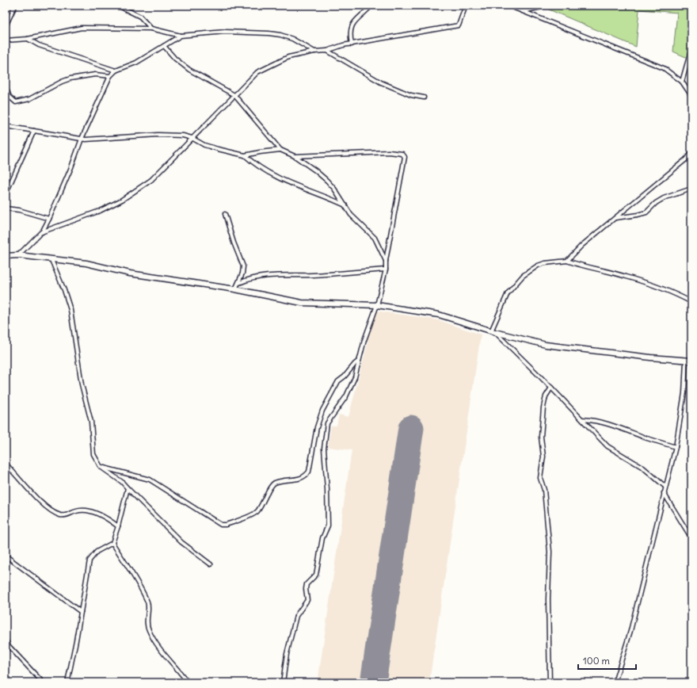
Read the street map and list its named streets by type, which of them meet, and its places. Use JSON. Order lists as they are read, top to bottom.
{
  "scale_bar": "100 m"
}
